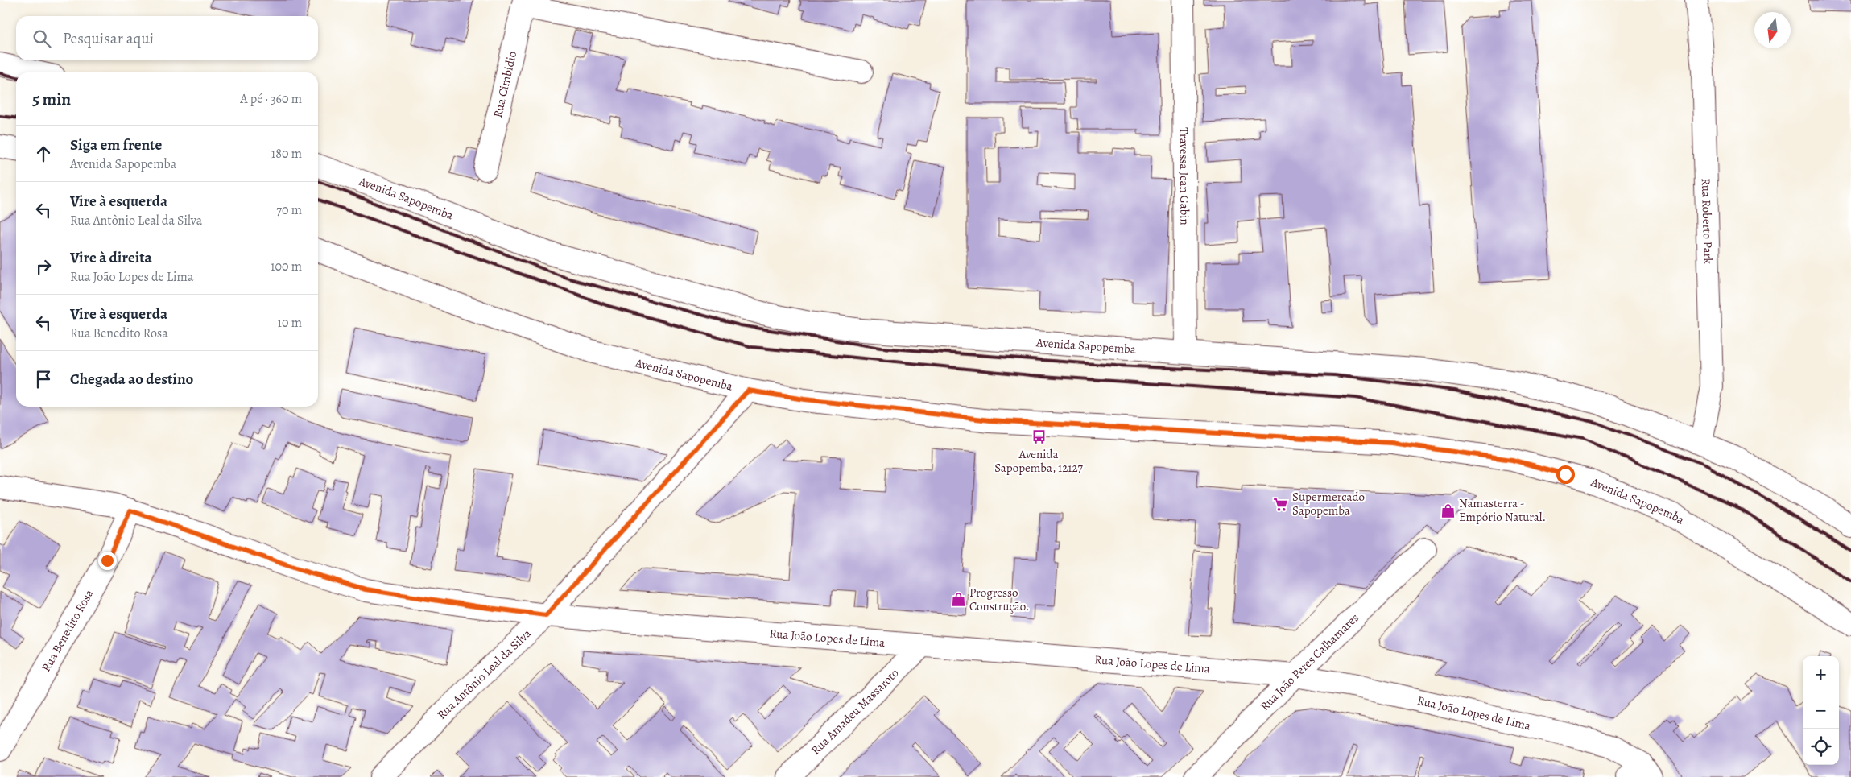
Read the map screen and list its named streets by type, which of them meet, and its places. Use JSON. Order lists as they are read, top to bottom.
{
  "streets": {
    "street": [
      "Rua Cimbidio",
      "Travessa Jean Gabin",
      "Avenida Sapopemba",
      "Rua Roberto Park",
      "Rua Benedito Rosa",
      "Rua João Lopes de Lima",
      "Rua João Peres Calhamares",
      "Rua Antônio Leal da Silva",
      "Rua Amadeu Massaroto"
    ]
  },
  "crossings": [
    ["Travessa Jean Gabin", "Avenida Sapopemba"],
    ["Avenida Sapopemba", "Rua Roberto Park"],
    ["Avenida Sapopemba", "Rua Antônio Leal da Silva"],
    ["Rua Benedito Rosa", "Rua João Lopes de Lima"],
    ["Rua João Lopes de Lima", "Rua João Peres Calhamares"],
    ["Rua João Lopes de Lima", "Rua Antônio Leal da Silva"],
    ["Rua João Lopes de Lima", "Rua Amadeu Massaroto"]
  ],
  "places": {
    "bus stop": ["Avenida Sapopemba, 12127"],
    "supermarket": ["Supermercado Sapopemba"],
    "shop": ["Namasterra - Empório Natural.", "Progresso Construção."]
  },
  "north": "bottom",
  "page": {
    "search": "Pesquisar aqui",
    "heading": ["5 min", "A pé · 360 m"],
    "list": [
      ["Siga em frente", "Avenida Sapopemba", "180 m"],
      ["Vire à esquerda", "Rua Antônio Leal da Silva", "70 m"],
      ["Vire à direita", "Rua João Lopes de Lima", "100 m"],
      ["Vire à esquerda", "Rua Benedito Rosa", "10 m"],
      "Chegada ao destino"
    ],
    "map_buttons": ["+", "−"]
  }
}
